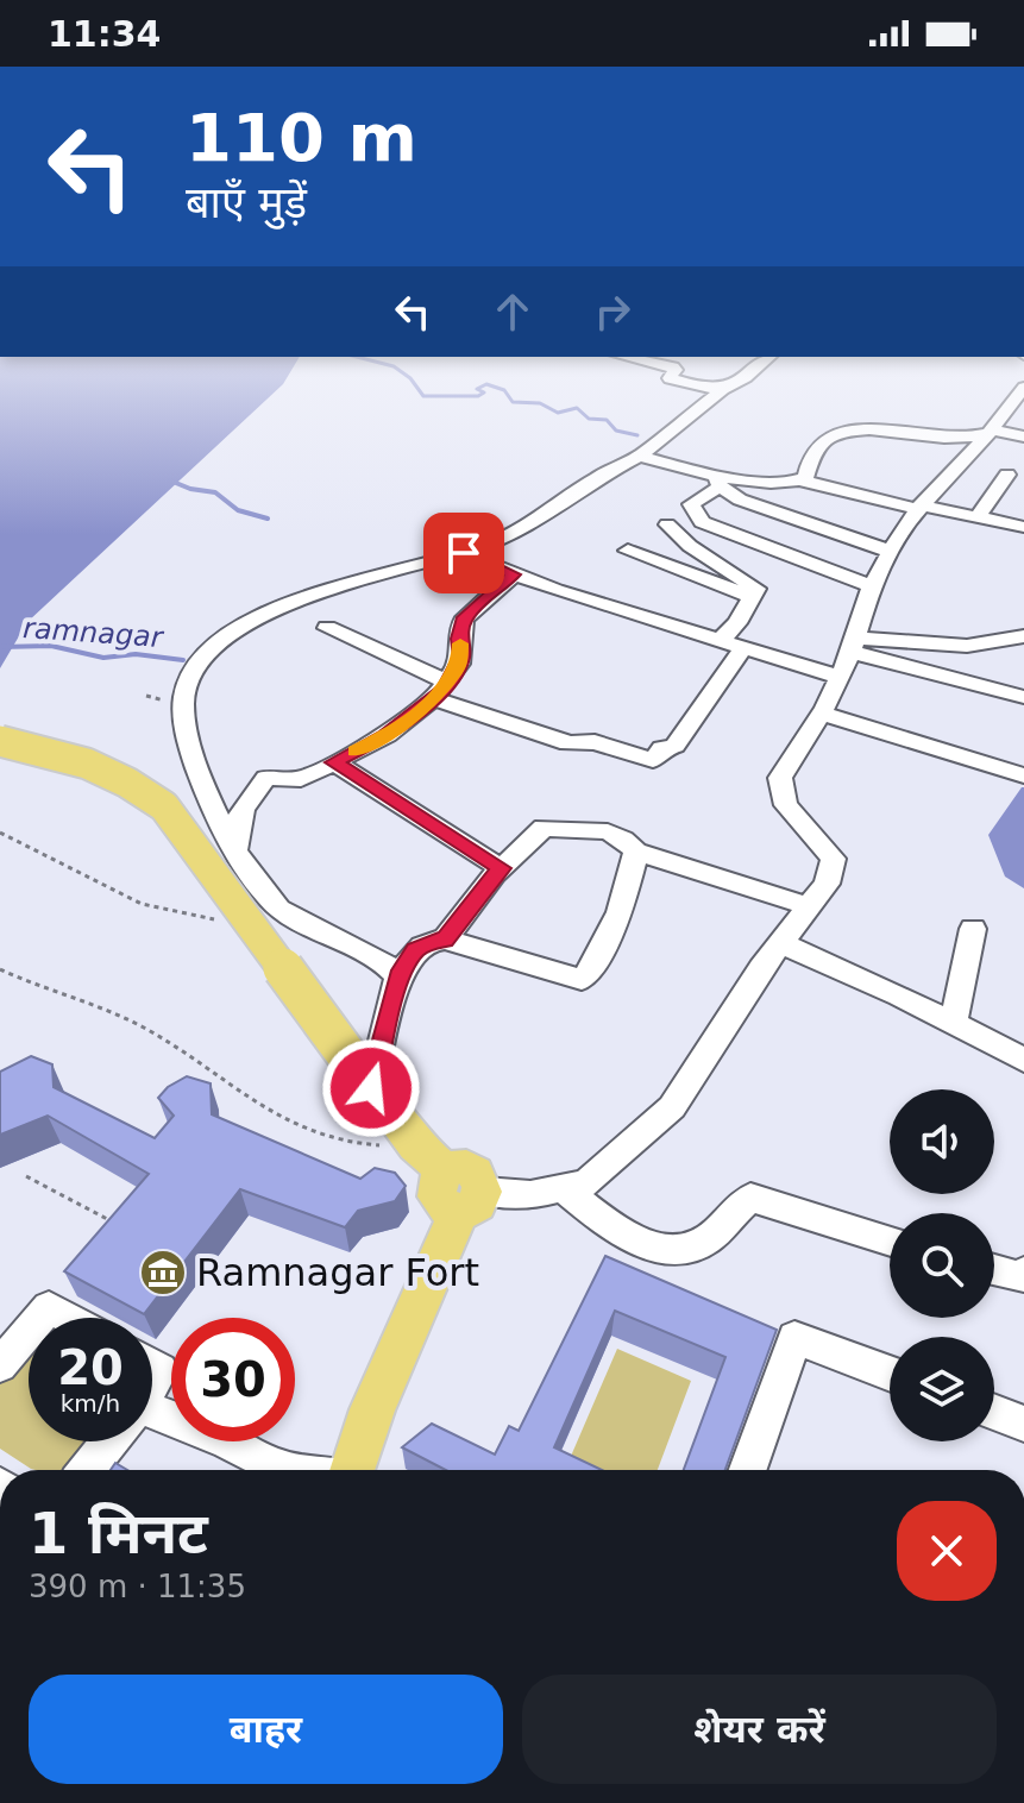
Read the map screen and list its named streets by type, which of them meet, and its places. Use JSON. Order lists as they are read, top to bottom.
{
  "water": ["ramnagar"],
  "places": {
    "museum": ["Ramnagar Fort"]
  },
  "page": {
    "status": "11:34",
    "turn": ["110 m", "बाएँ मुड़ें"],
    "speed": "20 km/h",
    "limit": "30",
    "heading": ["1 मिनट", "390 m · 11:35"],
    "buttons": ["बाहर", "शेयर करें"]
  }
}
